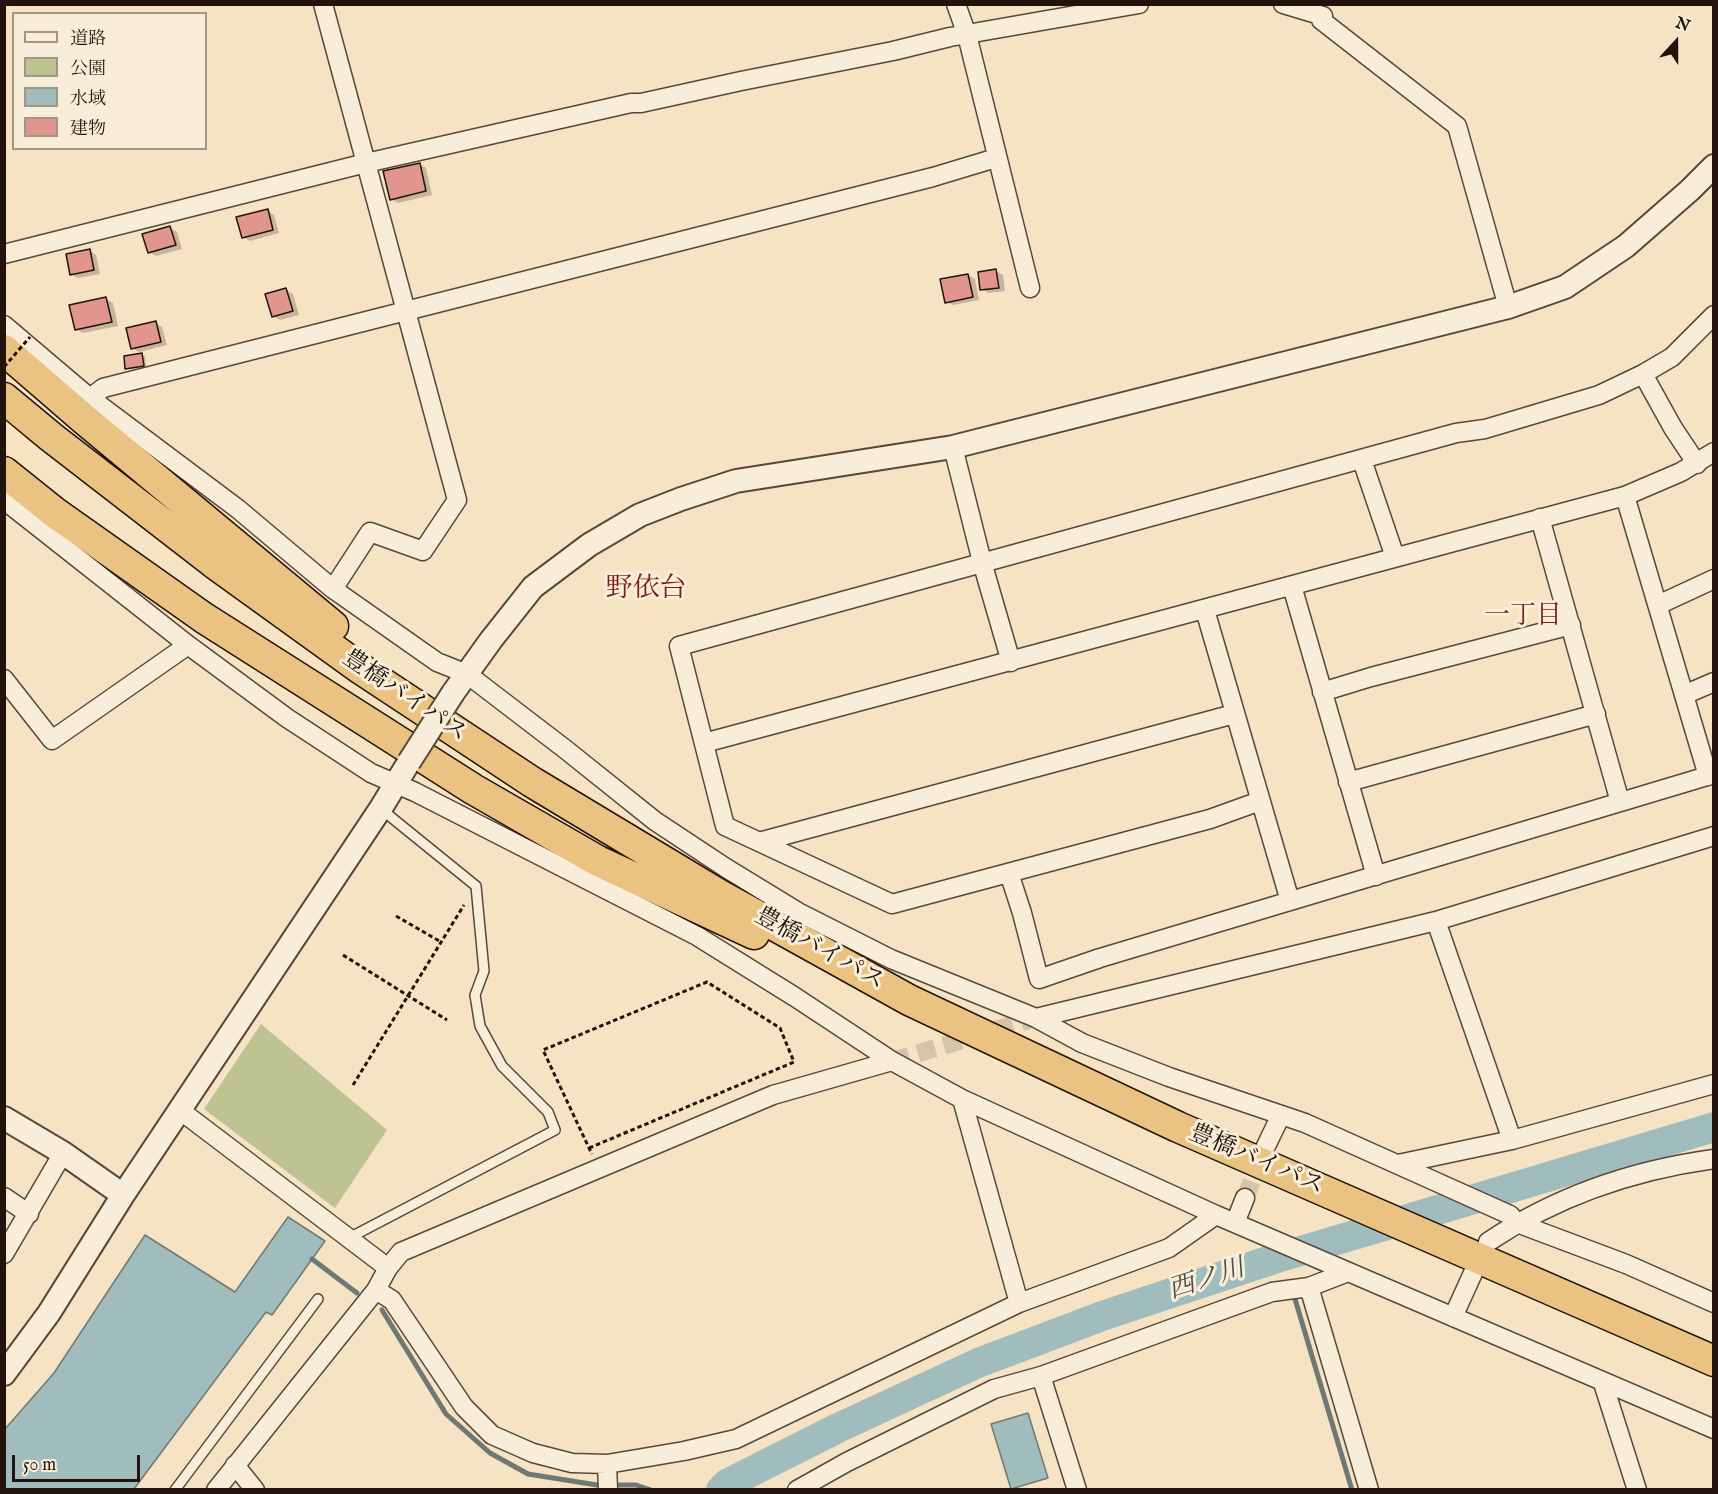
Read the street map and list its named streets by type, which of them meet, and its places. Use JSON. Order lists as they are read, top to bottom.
{
  "streets": {
    "highway": ["豊橋バイパス"]
  },
  "districts": ["野依台", "一丁目"],
  "water": ["西ノ川"],
  "legend": [
    "道路",
    "公園",
    "水域",
    "建物"
  ],
  "scale_bar": "50 m",
  "north": "top"
}
